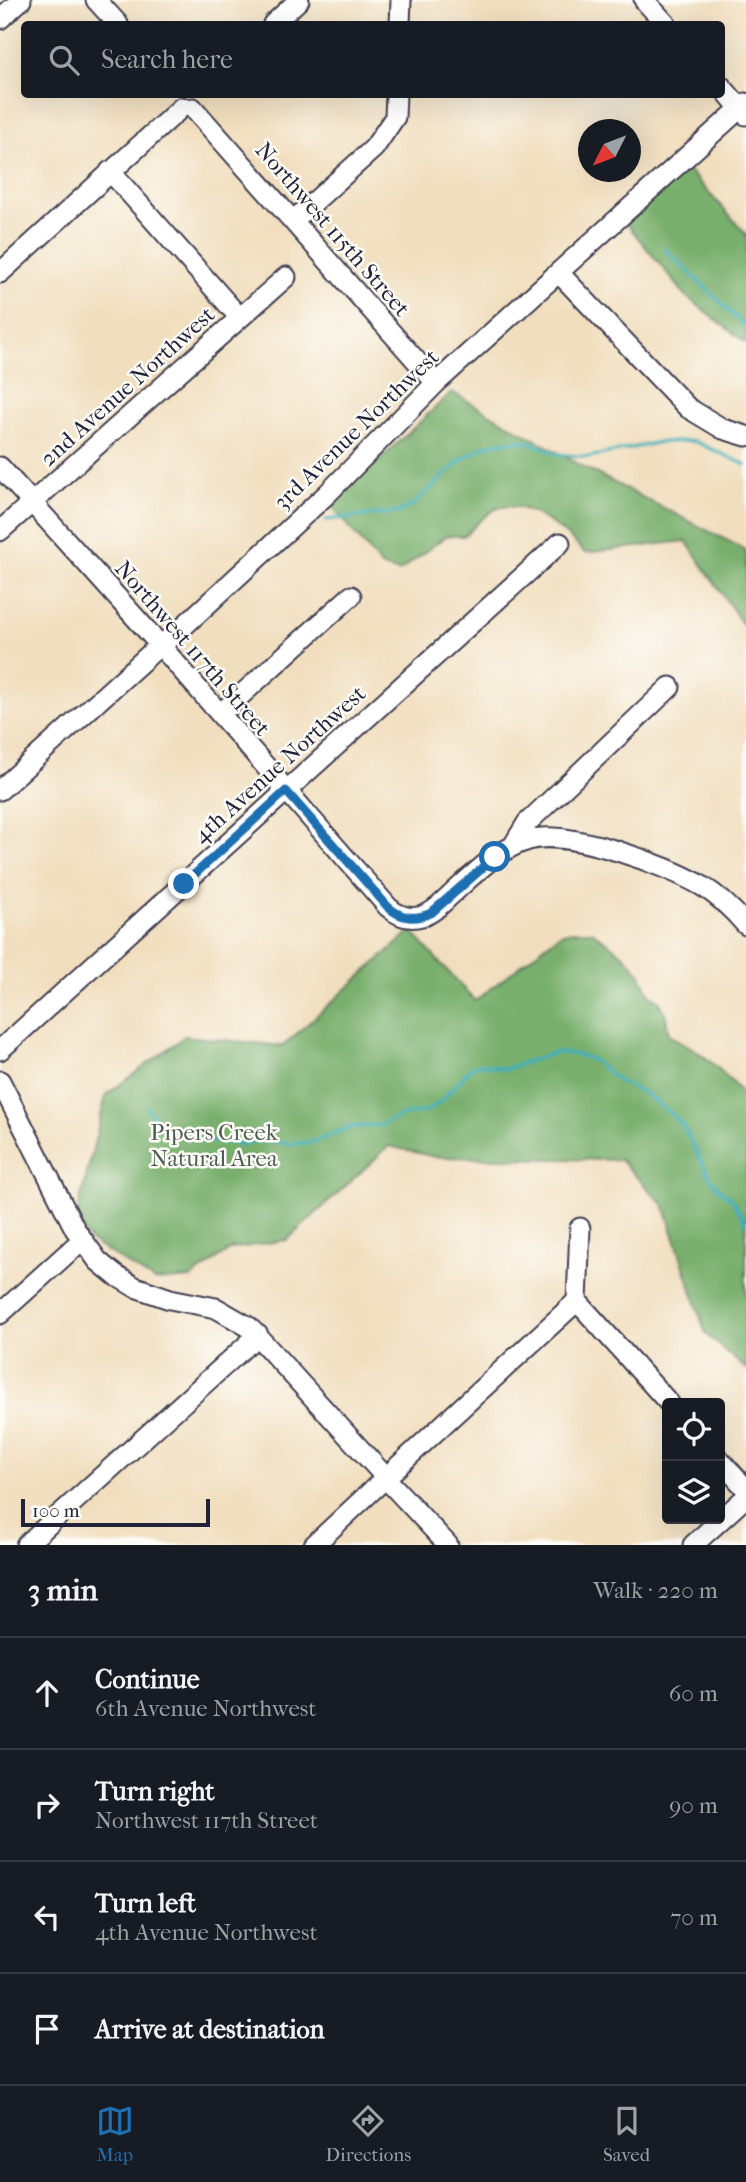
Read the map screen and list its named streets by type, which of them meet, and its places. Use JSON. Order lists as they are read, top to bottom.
{
  "streets": {
    "street": [
      "Northwest 115th Street",
      "2nd Avenue Northwest",
      "3rd Avenue Northwest",
      "Northwest 117th Street",
      "4th Avenue Northwest"
    ]
  },
  "crossings": [
    ["Northwest 115th Street", "3rd Avenue Northwest"],
    ["2nd Avenue Northwest", "Northwest 117th Street"],
    ["3rd Avenue Northwest", "Northwest 117th Street"],
    ["Northwest 117th Street", "4th Avenue Northwest"]
  ],
  "parks": ["Pipers Creek Natural Area"],
  "scale_bar": "100 m",
  "north": "bottom left",
  "page": {
    "search": "Search here",
    "scale": "100 m",
    "heading": ["3 min", "Walk · 220 m"],
    "list": [
      ["Continue", "6th Avenue Northwest", "60 m"],
      ["Turn right", "Northwest 117th Street", "90 m"],
      ["Turn left", "4th Avenue Northwest", "70 m"],
      "Arrive at destination"
    ],
    "nav": ["Map", "Directions", "Saved"]
  }
}
